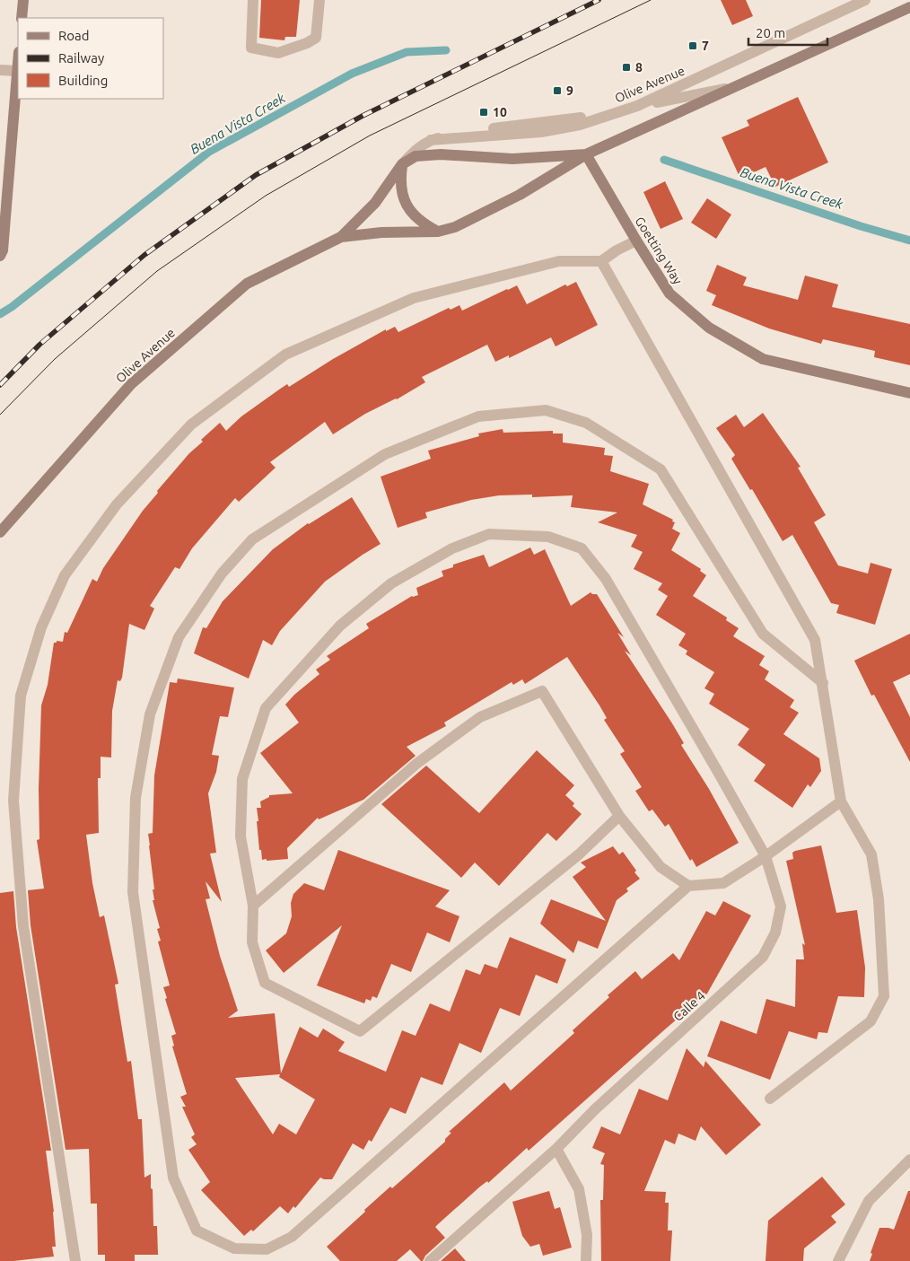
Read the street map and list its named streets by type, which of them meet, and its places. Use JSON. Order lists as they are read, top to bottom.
{
  "streets": {
    "main road": ["Olive Avenue", "Goetting Way"],
    "street": ["Calle 4"]
  },
  "crossings": [
    ["Olive Avenue", "Goetting Way"]
  ],
  "water": ["Buena Vista Creek"],
  "places": {
    "transit": [
      "7",
      "8",
      "9",
      "10"
    ]
  },
  "legend": ["Road", "Railway", "Building"],
  "scale_bar": "20 m"
}
